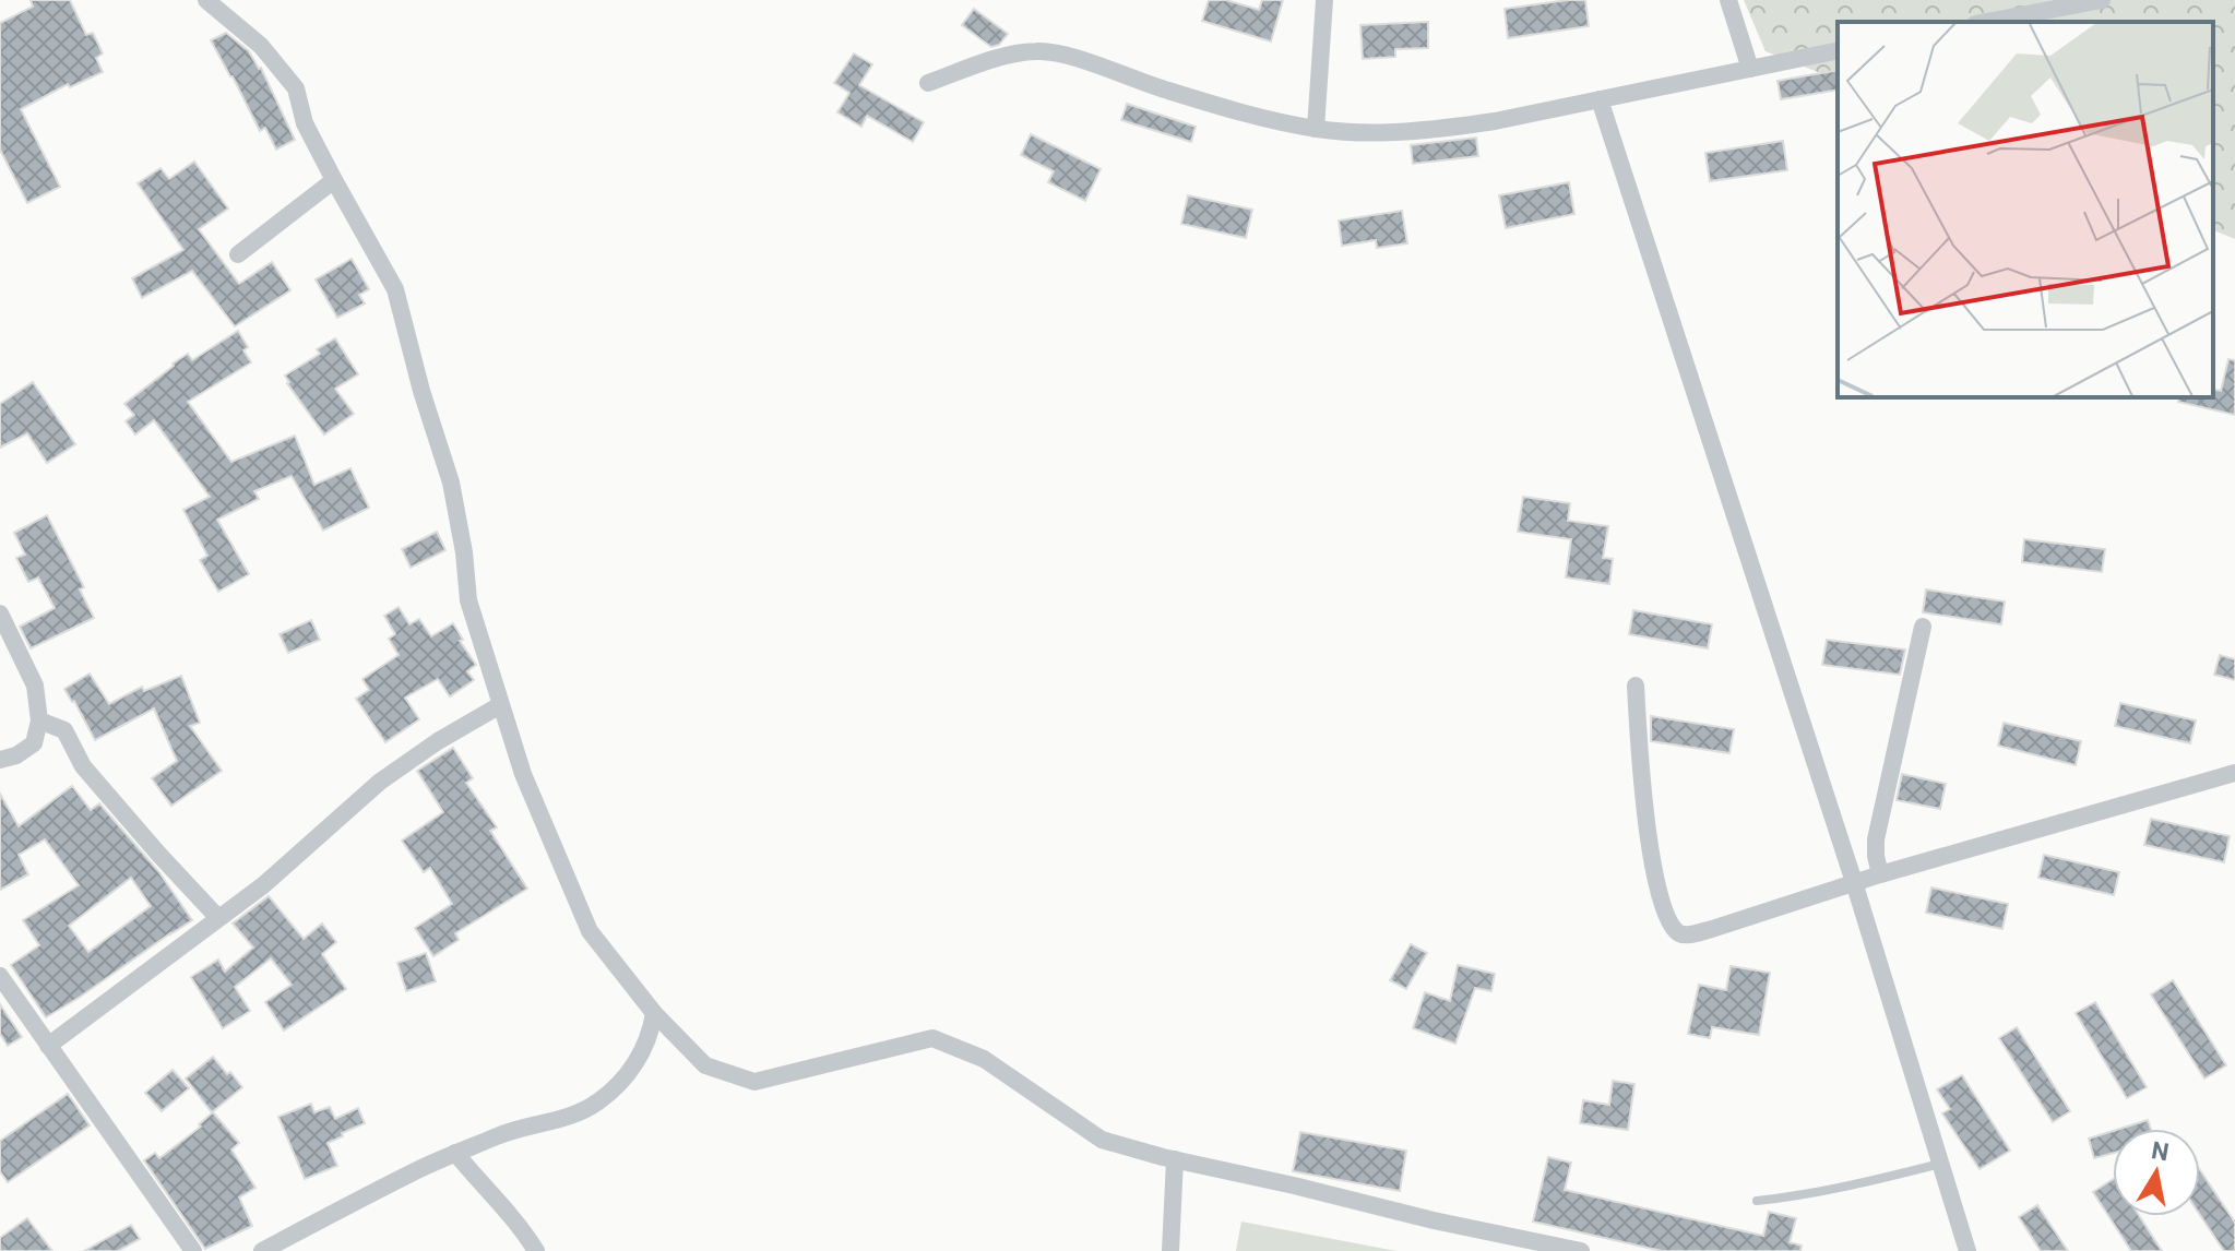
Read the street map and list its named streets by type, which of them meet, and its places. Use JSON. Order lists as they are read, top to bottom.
{
  "north": "top"
}
